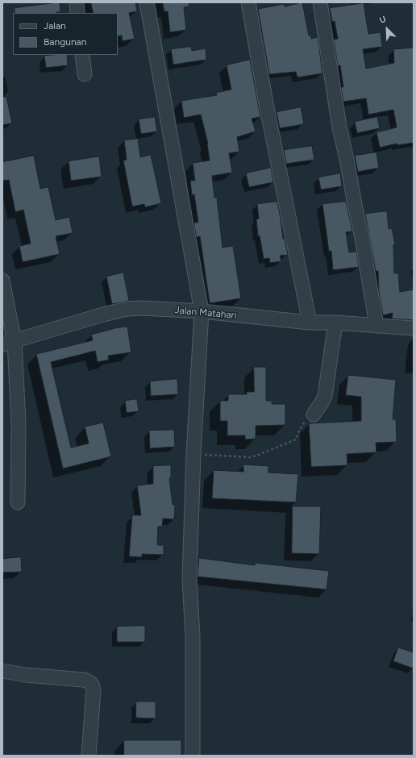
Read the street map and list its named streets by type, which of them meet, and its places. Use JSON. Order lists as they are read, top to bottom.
{
  "streets": {
    "street": ["Jalan Matahari"]
  },
  "legend": ["Jalan", "Bangunan"],
  "north": "top left"
}
